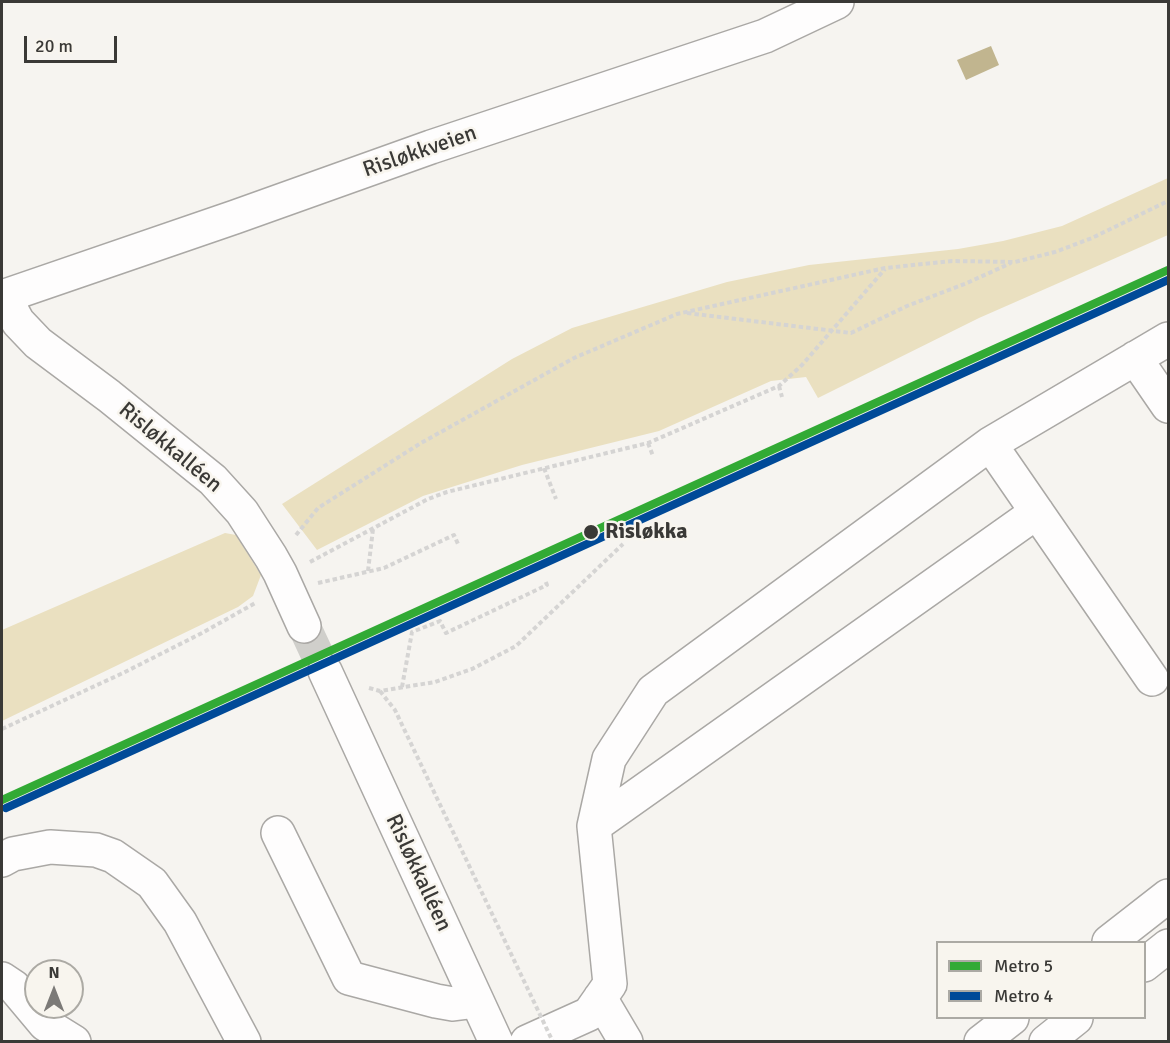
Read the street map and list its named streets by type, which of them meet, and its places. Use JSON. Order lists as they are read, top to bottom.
{
  "streets": {
    "main road": ["Risløkkveien", "Risløkkalléen"]
  },
  "crossings": [
    ["Risløkkveien", "Risløkkalléen"]
  ],
  "places": ["Risløkka"],
  "lines": ["metro line 5", "metro line 4"],
  "legend": ["Metro 5", "Metro 4"],
  "scale_bar": "20 m",
  "north": "top"
}
